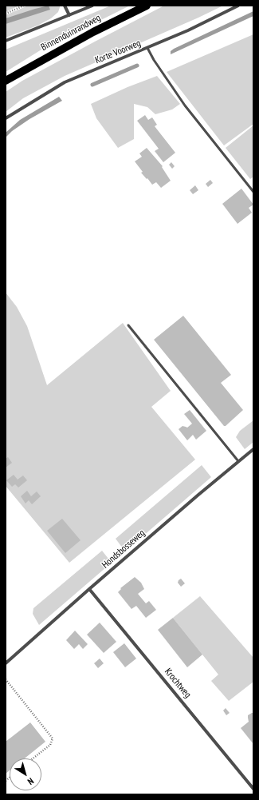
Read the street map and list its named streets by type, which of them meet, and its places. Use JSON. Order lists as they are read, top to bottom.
{
  "streets": {
    "main road": ["Binnenduinrandweg"],
    "street": ["Korte Voorweg", "Hondsbosseweg", "Krochtweg"]
  },
  "crossings": [
    ["Hondsbosseweg", "Krochtweg"]
  ],
  "north": "bottom right"
}
